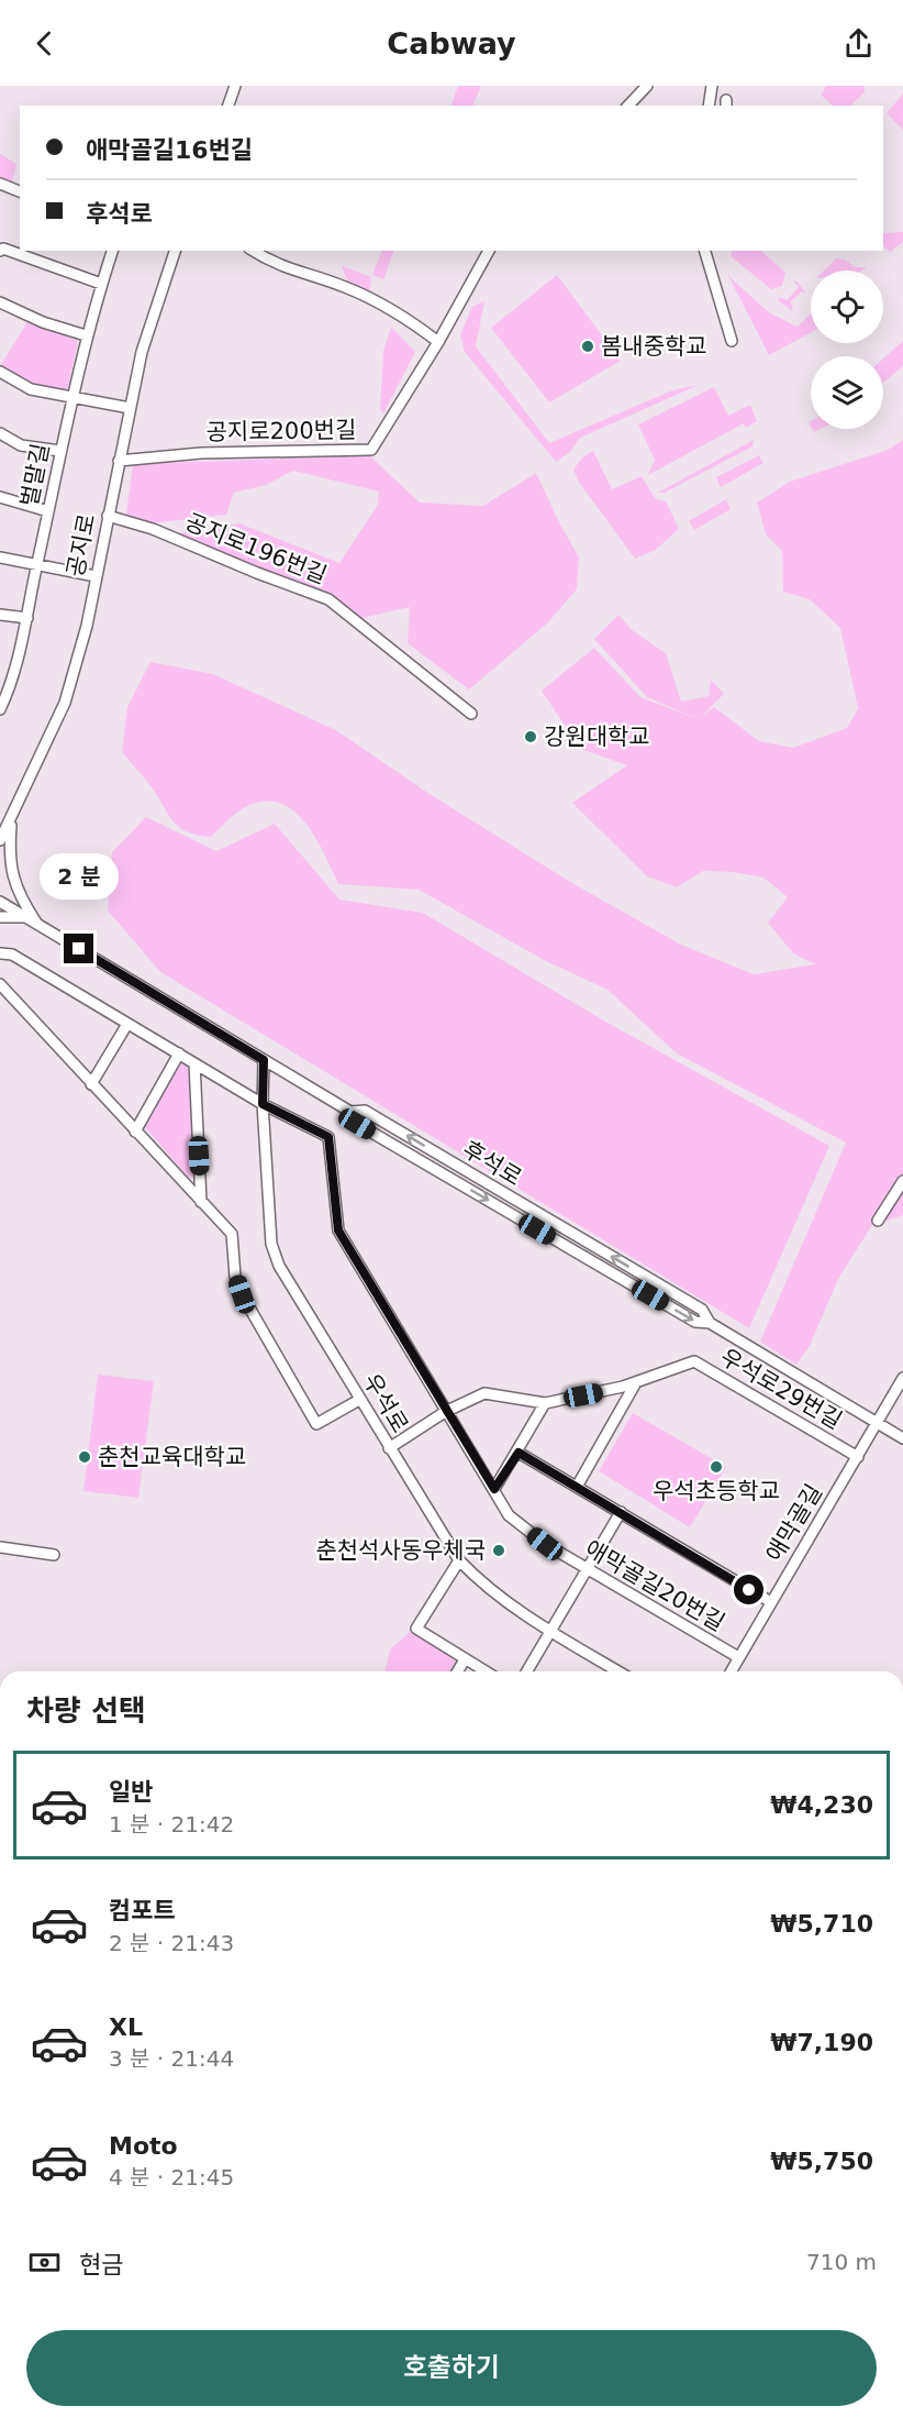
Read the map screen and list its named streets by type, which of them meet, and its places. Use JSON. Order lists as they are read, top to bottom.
{
  "streets": {
    "street": [
      "공지로200번길",
      "벌말길",
      "공지로",
      "공지로196번길",
      "후석로",
      "우석로29번길",
      "우석로",
      "애막골길",
      "애막골길20번길"
    ]
  },
  "crossings": [
    ["공지로200번길", "공지로"],
    ["공지로", "공지로196번길"],
    ["후석로", "우석로"],
    ["후석로", "애막골길"],
    ["우석로29번길", "우석로"],
    ["우석로29번길", "애막골길"],
    ["우석로29번길", "애막골길20번길"],
    ["우석로", "애막골길20번길"],
    ["애막골길", "애막골길20번길"]
  ],
  "places": [
    "봄내중학교",
    "강원대학교",
    "춘천교육대학교",
    "우석초등학교",
    "춘천석사동우체국"
  ],
  "page": {
    "header": "Cabway",
    "banner": ["애막골길16번길", "후석로"],
    "bubble": "2 분",
    "heading": "차량 선택",
    "list": [
      {
        "name": "일반",
        "note": "1 분 · 21:42",
        "value": "₩4,230"
      },
      {
        "name": "컴포트",
        "note": "2 분 · 21:43",
        "value": "₩5,710"
      },
      {
        "name": "XL",
        "note": "3 분 · 21:44",
        "value": "₩7,190"
      },
      {
        "name": "Moto",
        "note": "4 분 · 21:45",
        "value": "₩5,750"
      }
    ],
    "pay": ["현금", "710 m"],
    "buttons": "호출하기"
  }
}
